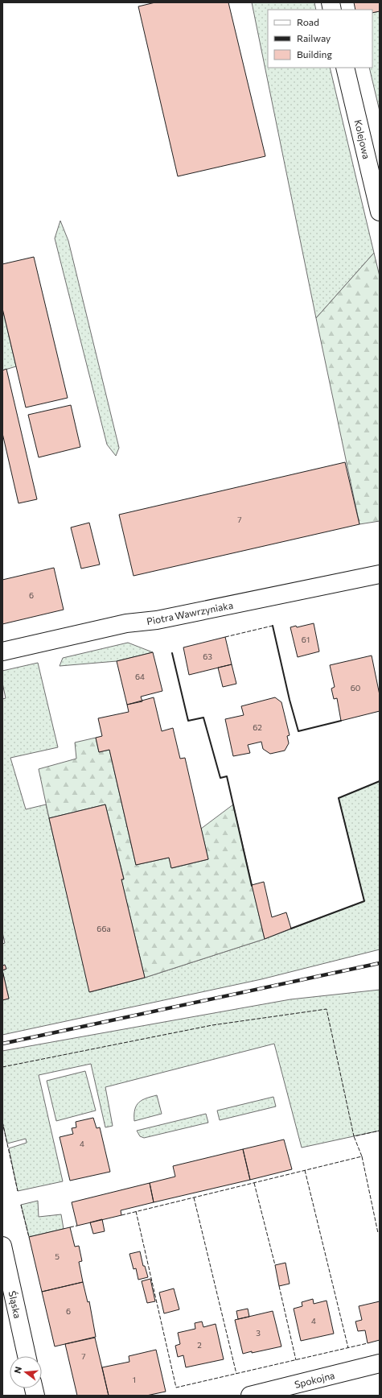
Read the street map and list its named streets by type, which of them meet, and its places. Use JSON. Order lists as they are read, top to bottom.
{
  "streets": {
    "street": [
      "Kolejowa",
      "Piotra Wawrzyniaka",
      "Śląska",
      "Spokojna"
    ]
  },
  "house_numbers": [
    "7",
    "6",
    "61",
    "63",
    "64",
    "60",
    "62",
    "66a",
    "4",
    "5",
    "6",
    "4",
    "3",
    "2",
    "7",
    "1"
  ],
  "legend": ["Road", "Railway", "Building"],
  "north": "left"
}
